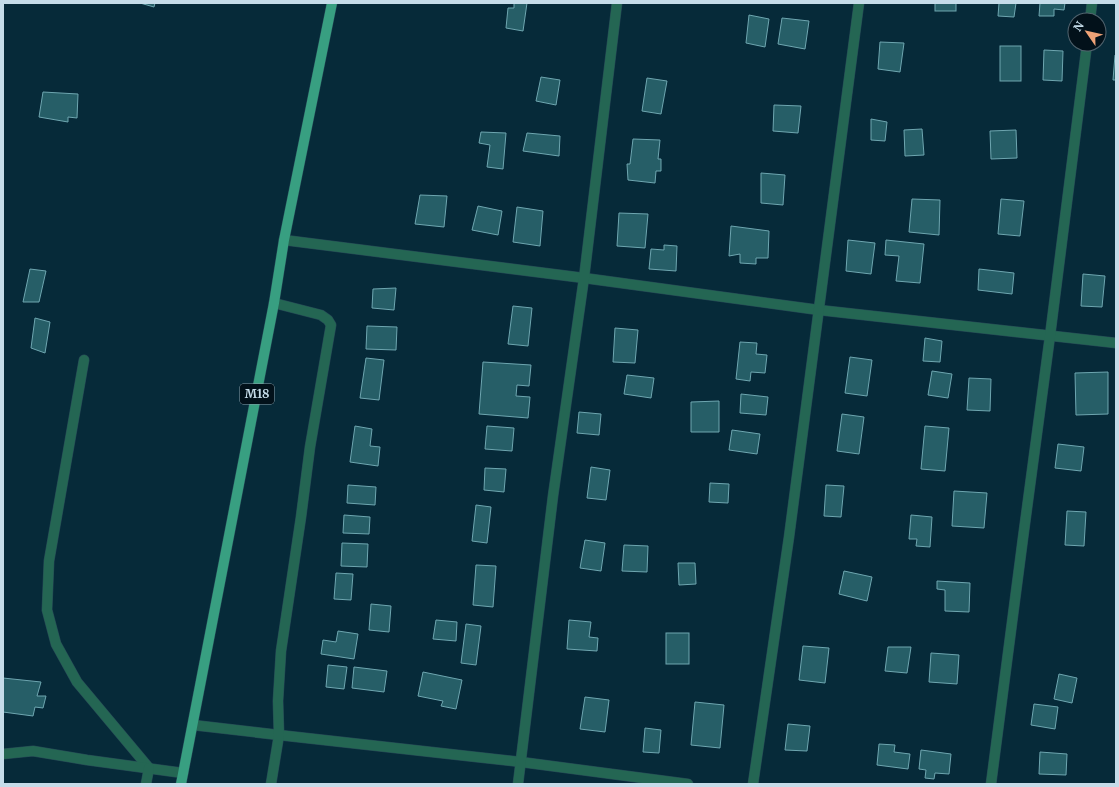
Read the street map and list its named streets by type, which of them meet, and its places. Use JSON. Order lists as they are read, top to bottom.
{
  "streets": {
    "main road": ["M18"]
  },
  "north": "top left"
}
